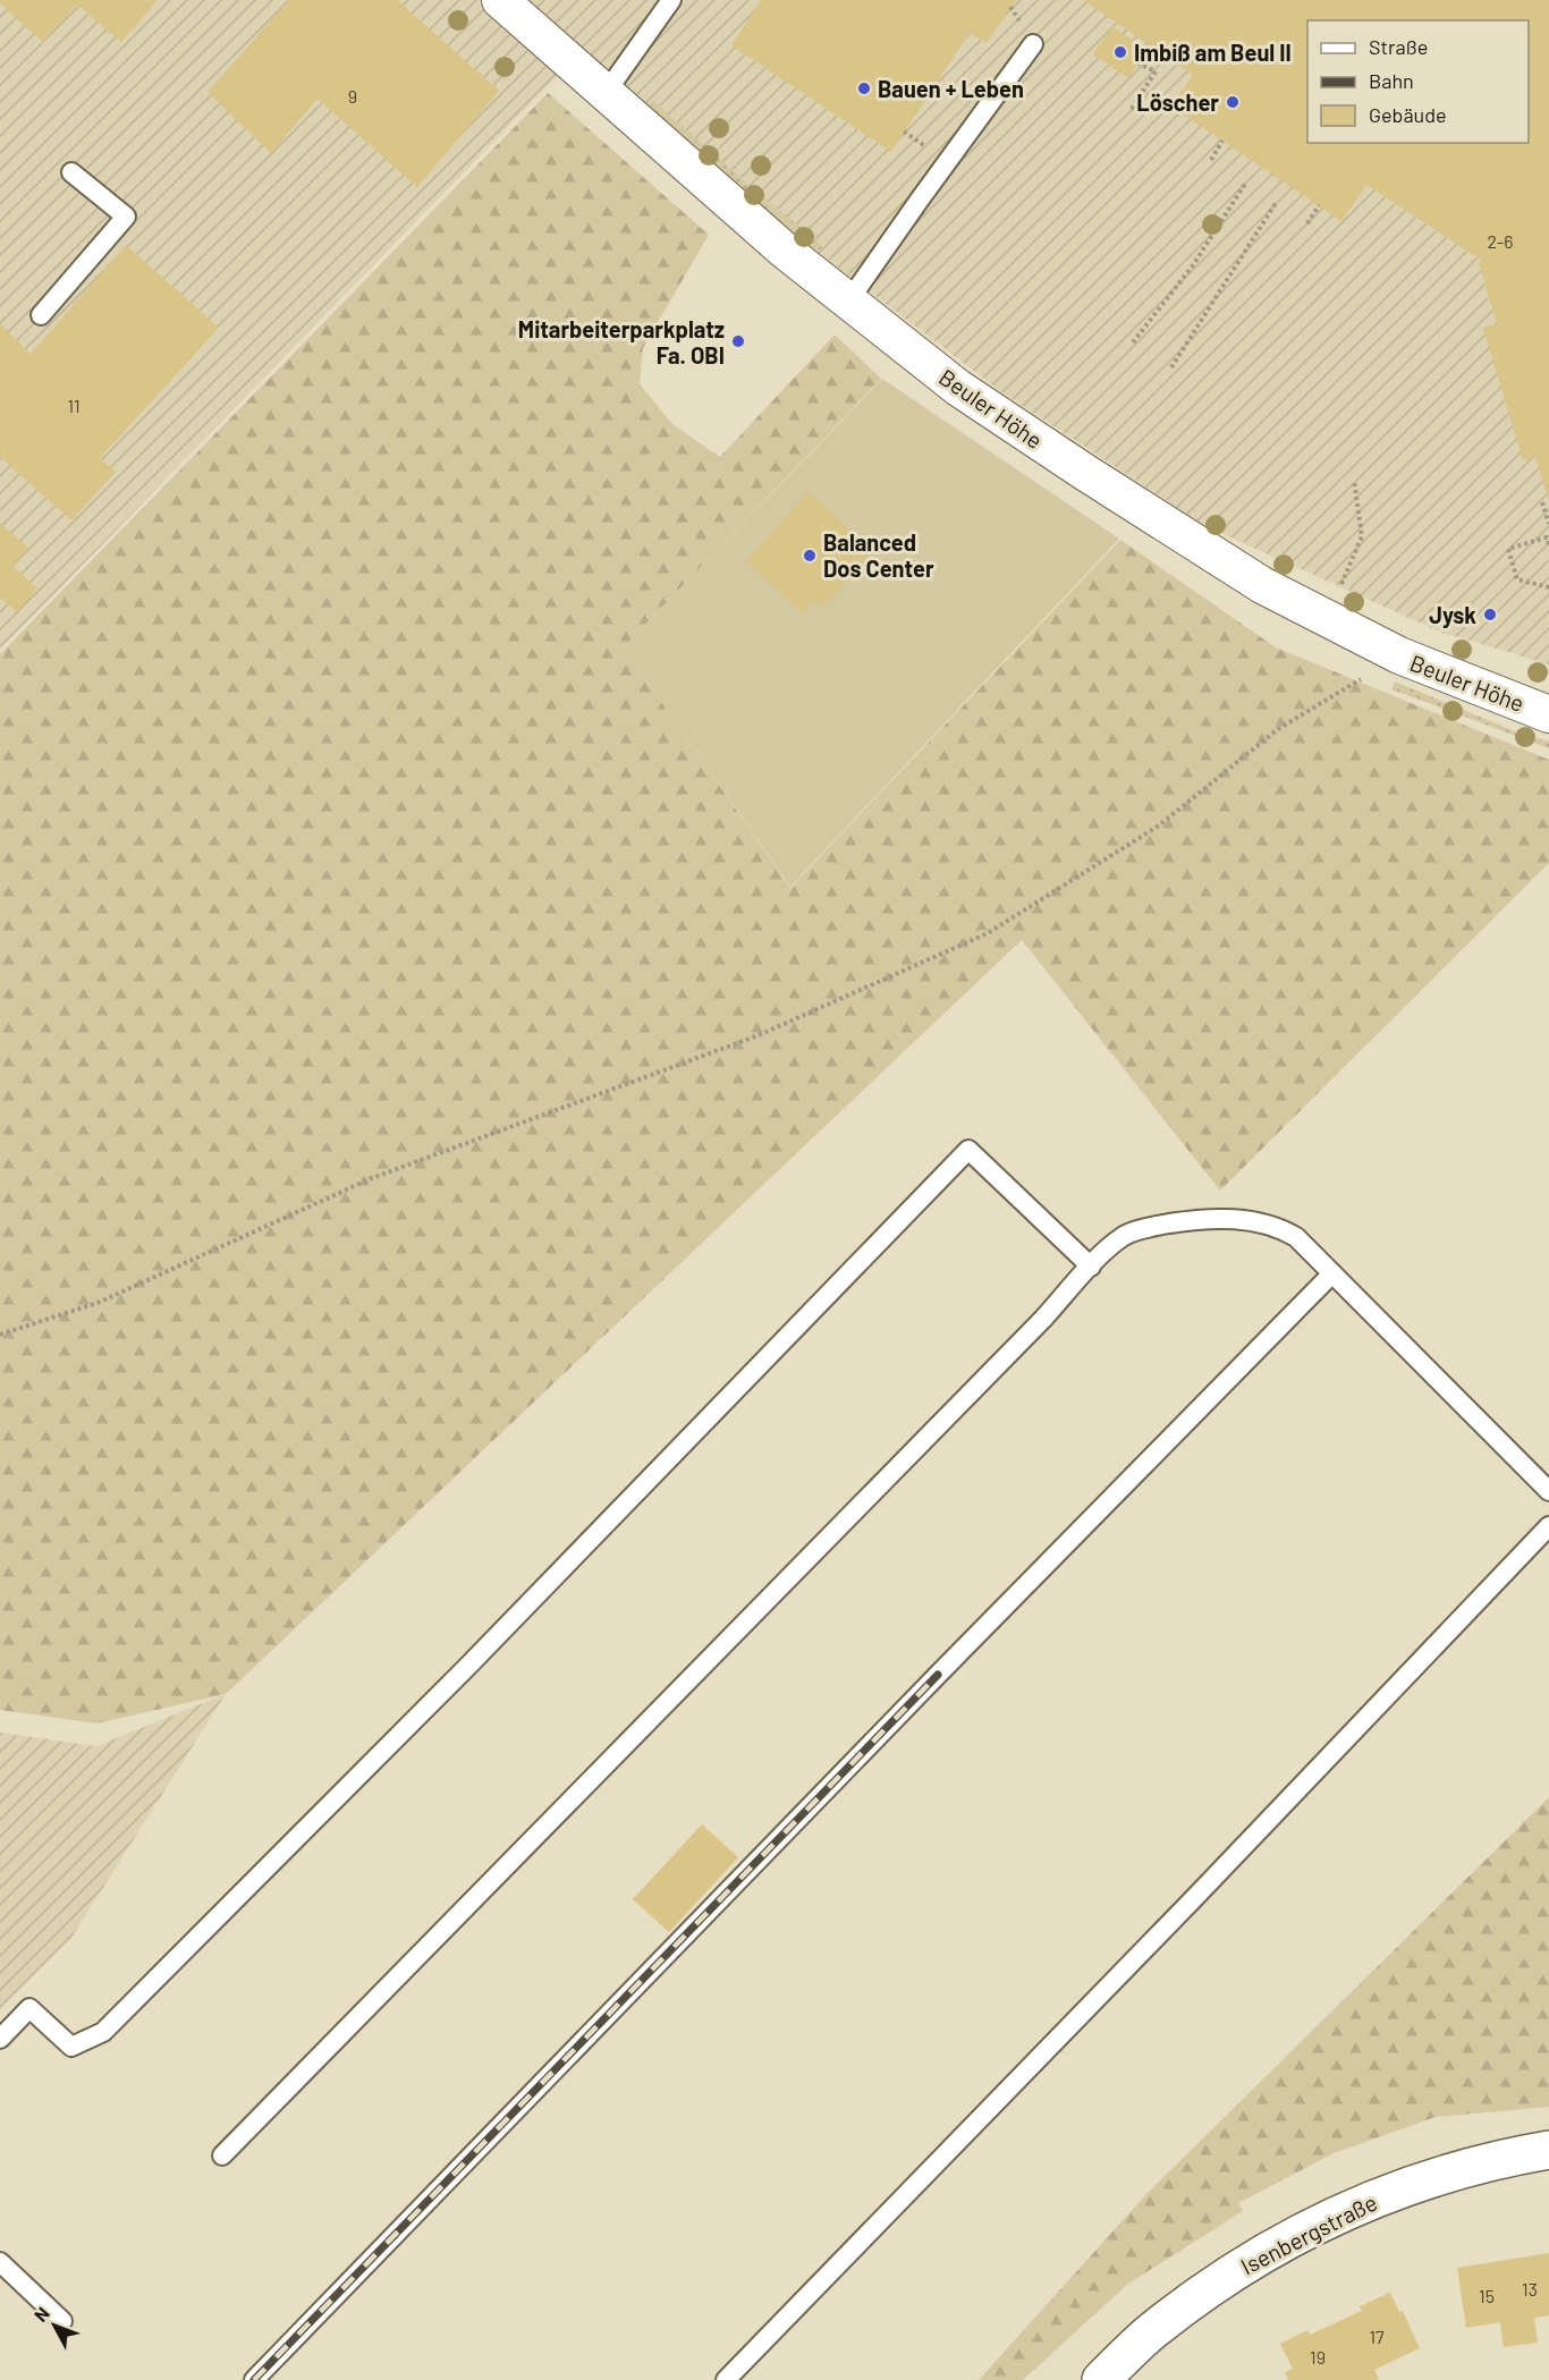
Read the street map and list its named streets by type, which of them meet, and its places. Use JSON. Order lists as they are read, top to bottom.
{
  "streets": {
    "main road": ["Isenbergstraße"],
    "street": ["Beuler Höhe"]
  },
  "places": [
    "Imbiß am Beul II",
    "Bauen + Leben",
    "Löscher",
    "Mitarbeiterparkplatz Fa. OBI",
    "Balanced Dos Center",
    "Jysk"
  ],
  "house_numbers": [
    "9",
    "2-6",
    "11",
    "13",
    "15",
    "17",
    "19"
  ],
  "legend": ["Straße", "Bahn", "Gebäude"],
  "north": "top left"
}
